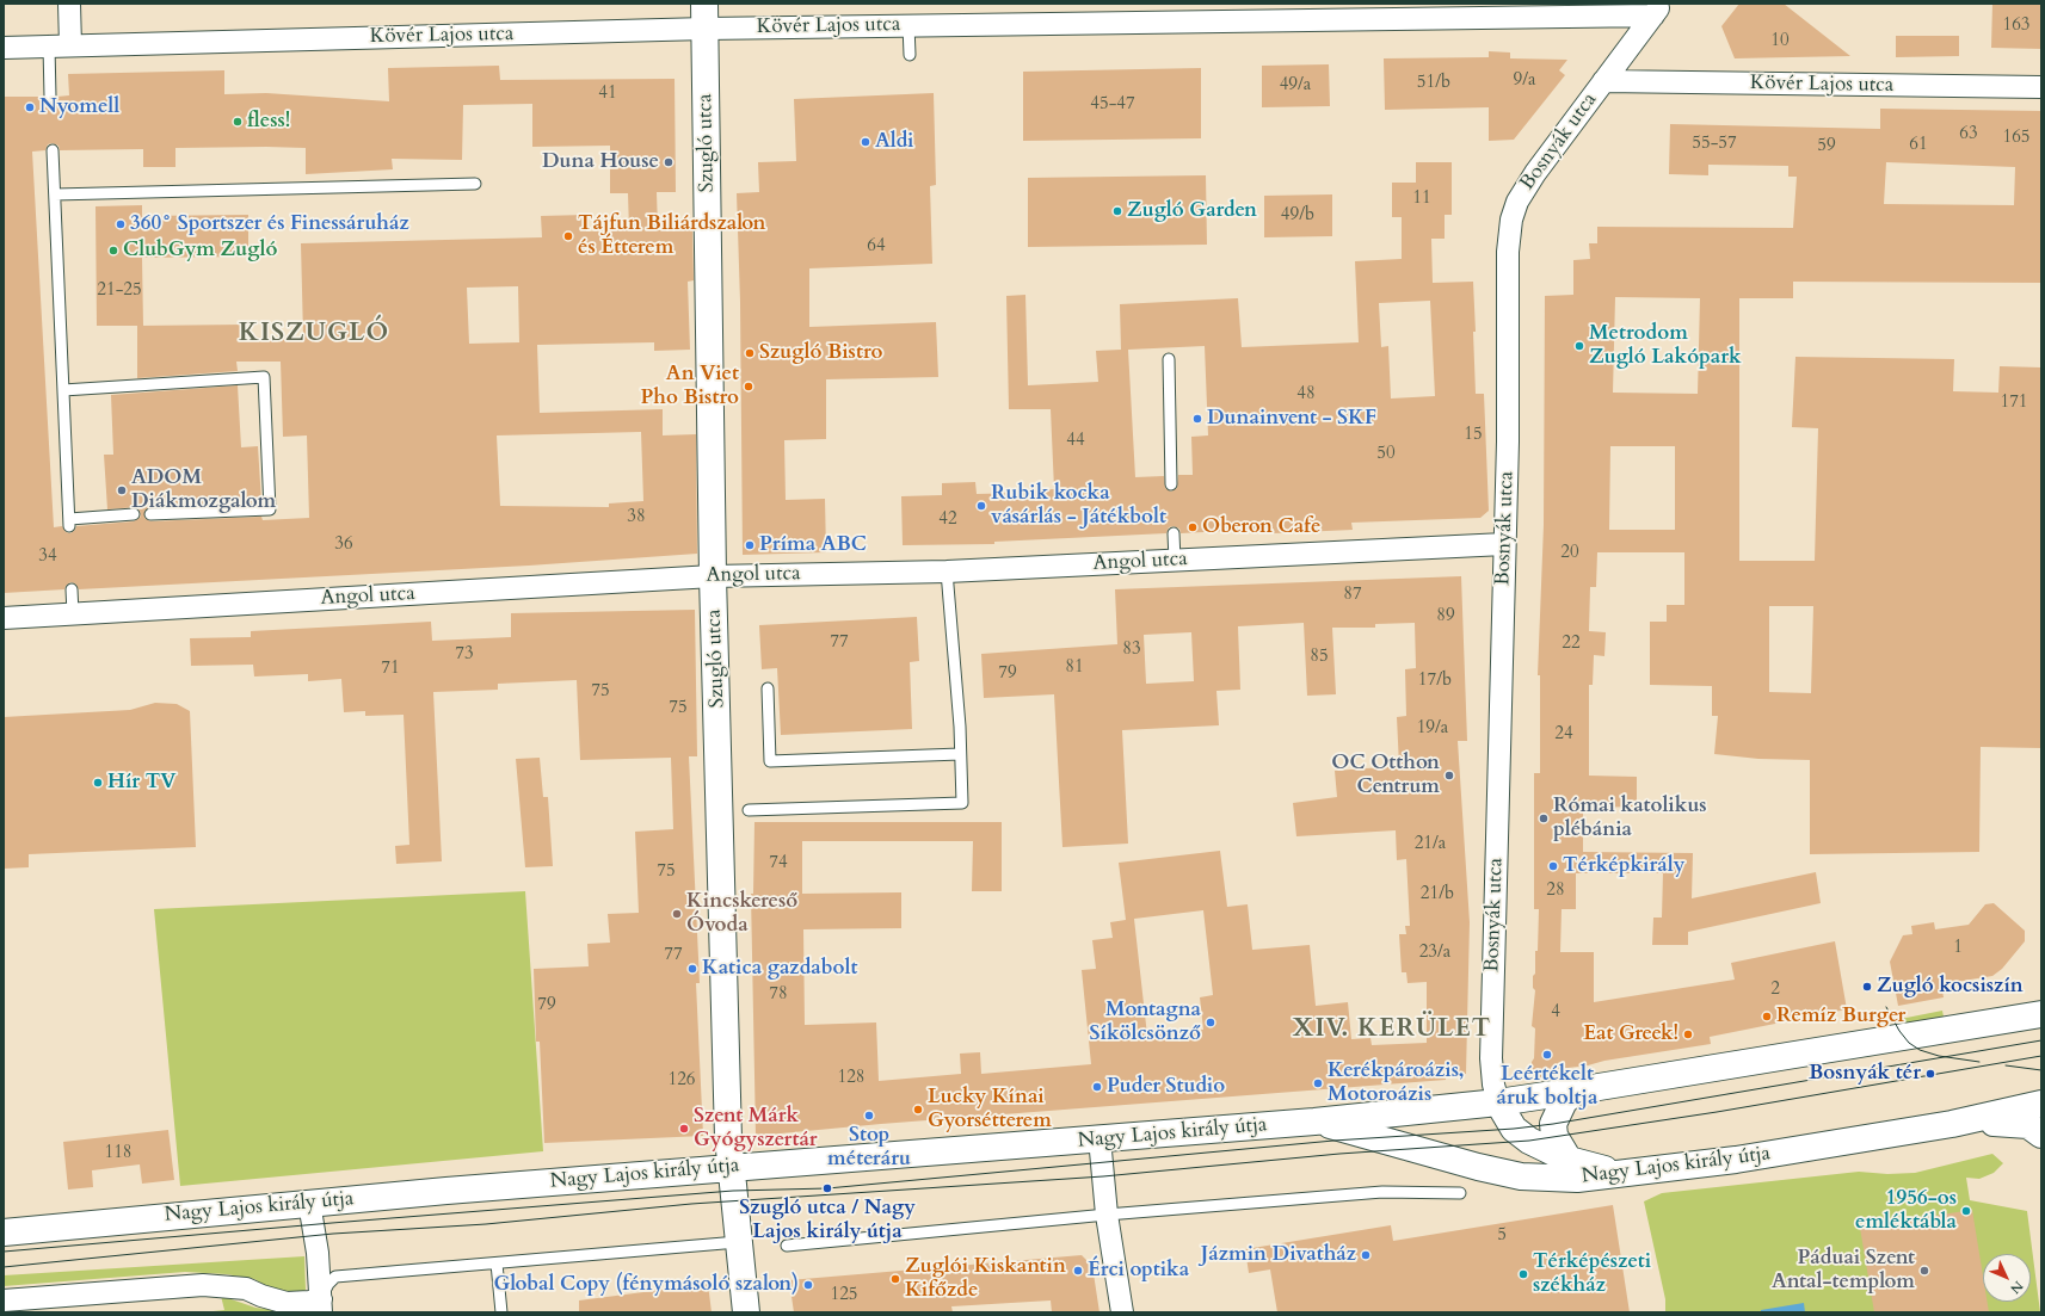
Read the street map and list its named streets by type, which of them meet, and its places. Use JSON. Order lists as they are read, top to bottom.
{
  "streets": {
    "main road": ["Szugló utca", "Nagy Lajos király útja"],
    "street": ["Kövér Lajos utca", "Bosnyák utca", "Angol utca"]
  },
  "crossings": [
    ["Kövér Lajos utca", "Bosnyák utca"],
    ["Kövér Lajos utca", "Szugló utca"],
    ["Bosnyák utca", "Angol utca"],
    ["Bosnyák utca", "Nagy Lajos király útja"],
    ["Szugló utca", "Angol utca"],
    ["Szugló utca", "Nagy Lajos király útja"]
  ],
  "districts": ["KISZUGLÓ", "XIV. KERÜLET"],
  "places": [
    "Nyomell",
    "fless!",
    "Aldi",
    "Duna House",
    "Zugló Garden",
    "360° Sportszer és Finessáruház",
    "Tájfun Biliárdszalon és Étterem",
    "ClubGym Zugló",
    "Metrodom Zugló Lakópark",
    "Szugló Bistro",
    "An Viet Pho Bistro",
    "Dunainvent - SKF",
    "ADOM Diákmozgalom",
    "Rubik kocka vásárlás - Játékbolt",
    "Oberon Cafe",
    "Príma ABC",
    "OC Otthon Centrum",
    "Hír TV",
    "Római katolikus plébánia",
    "Térképkirály",
    "Kincskereső Óvoda",
    "Katica gazdabolt",
    "Zugló kocsiszín",
    "Remíz Burger",
    "Montagna Síkölcsönző",
    "Eat Greek!",
    "Leértékelt áruk boltja",
    "Bosnyák tér",
    "Kerékpároázis, Motoroázis",
    "Puder Studio",
    "Lucky Kínai Gyorsétterem",
    "Stop méteráru",
    "Szent Márk Gyógyszertár",
    "Szugló utca / Nagy Lajos király útja",
    "1956-os emléktábla",
    "Jázmin Divatház",
    "Érci optika",
    "Páduai Szent Antal-templom",
    "Térképészeti székház",
    "Zuglói Kiskantin Kifőzde",
    "Global Copy (fénymásoló szalon)"
  ],
  "house_numbers": [
    "163",
    "10",
    "9/a",
    "51/b",
    "49/a",
    "41",
    "45-47",
    "63",
    "165",
    "55-57",
    "61",
    "59",
    "11",
    "49/b",
    "64",
    "21-25",
    "48",
    "171",
    "15",
    "44",
    "50",
    "38",
    "42",
    "36",
    "20",
    "34",
    "87",
    "89",
    "77",
    "22",
    "83",
    "73",
    "85",
    "81",
    "71",
    "79",
    "17/b",
    "75",
    "75",
    "19/a",
    "24",
    "21/a",
    "74",
    "75",
    "28",
    "21/b",
    "1",
    "23/a",
    "77",
    "2",
    "78",
    "79",
    "4",
    "128",
    "126",
    "118",
    "5",
    "125"
  ],
  "north": "bottom right"
}
